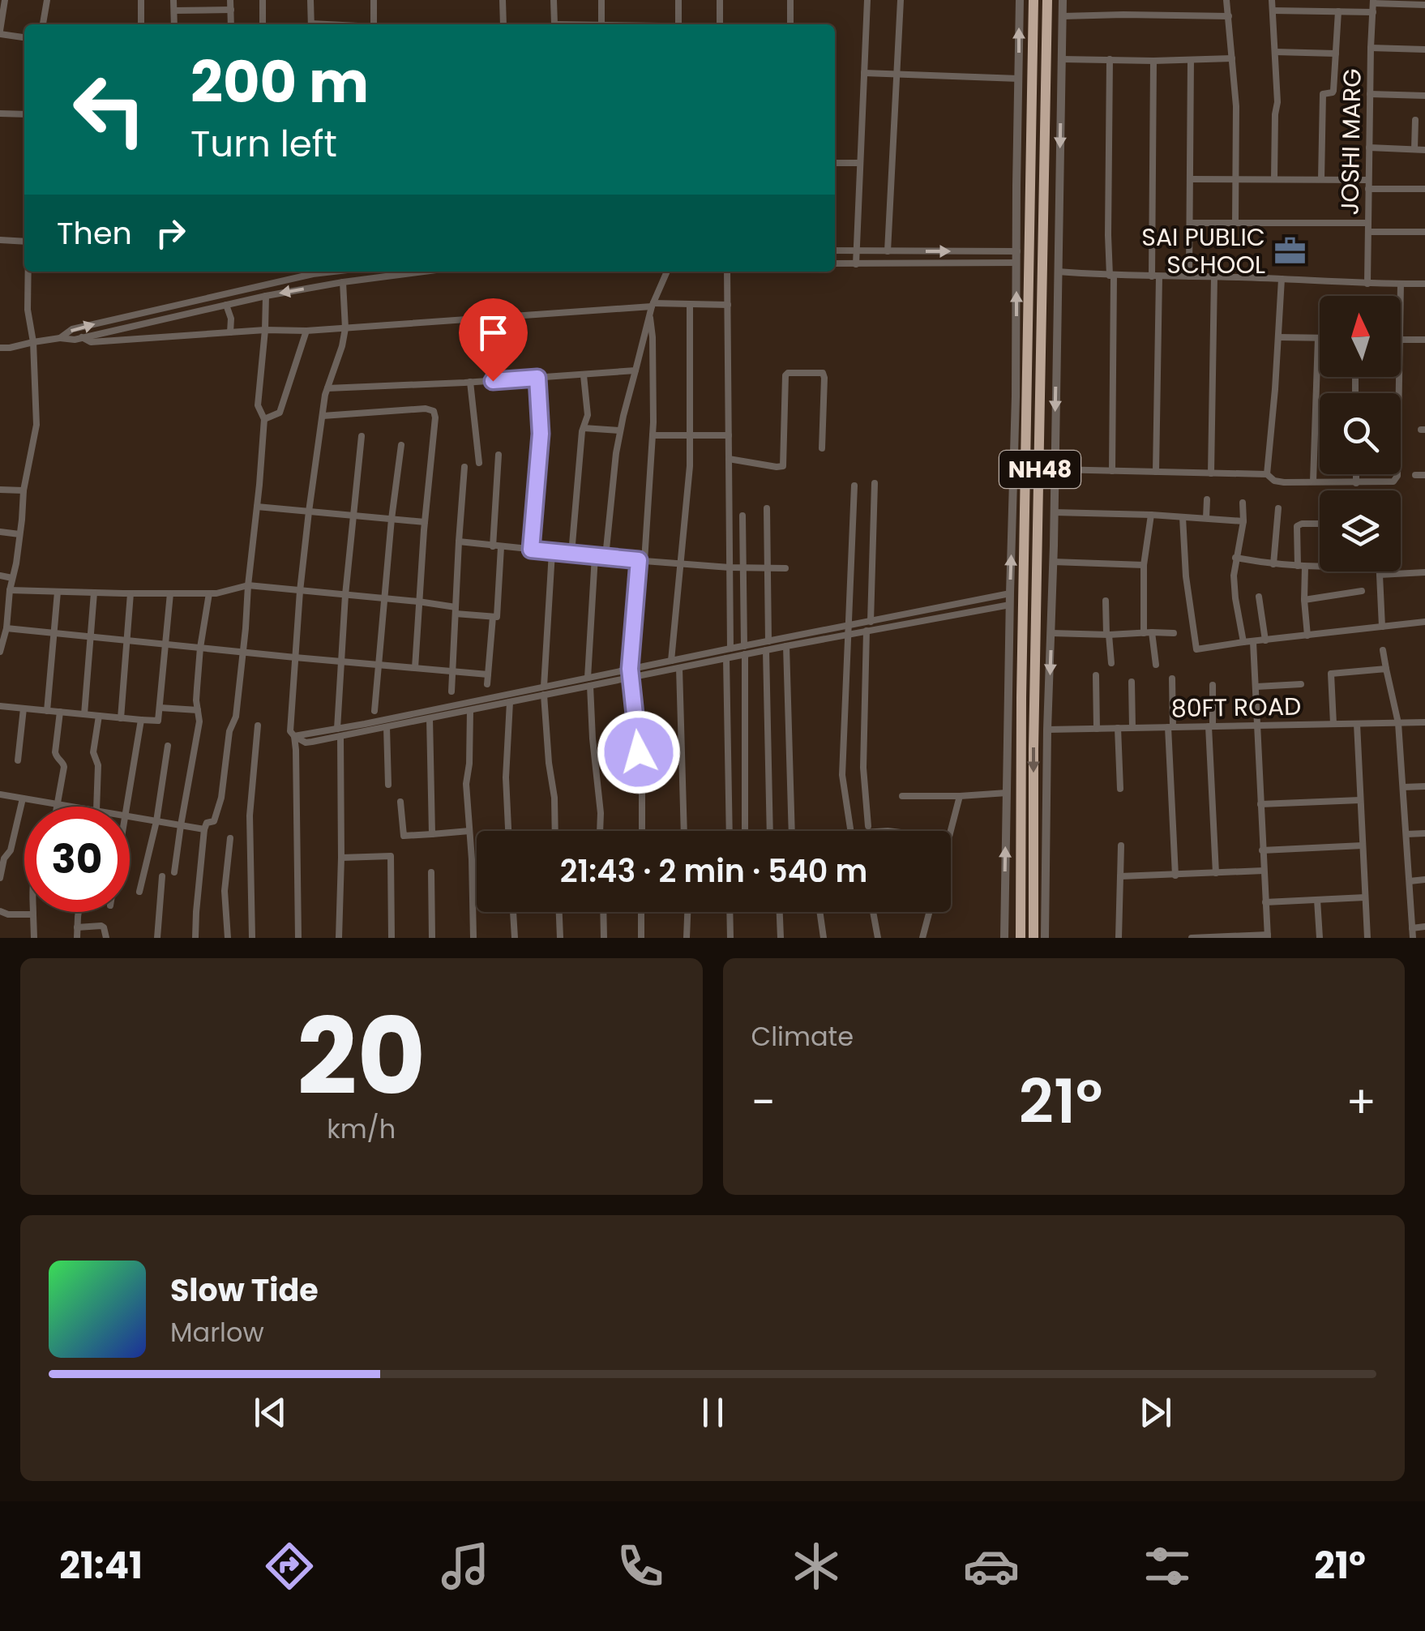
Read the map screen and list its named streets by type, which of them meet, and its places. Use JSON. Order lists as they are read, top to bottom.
{
  "streets": {
    "highway": ["NH48"],
    "street": ["JOSHI MARG", "80FT ROAD"]
  },
  "places": {
    "office": ["SAI PUBLIC SCHOOL"]
  },
  "north": "top",
  "page": {
    "turn": ["200 m", "Turn left"],
    "then": "Then",
    "limit": "30",
    "trip": "21:43 · 2 min · 540 m",
    "tile": [
      ["20", "km/h"],
      "Climate"
    ],
    "heat": ["−", "21°", "+"],
    "song": ["Slow Tide", "Marlow"],
    "tabs": ["21:41", "21°"]
  }
}
